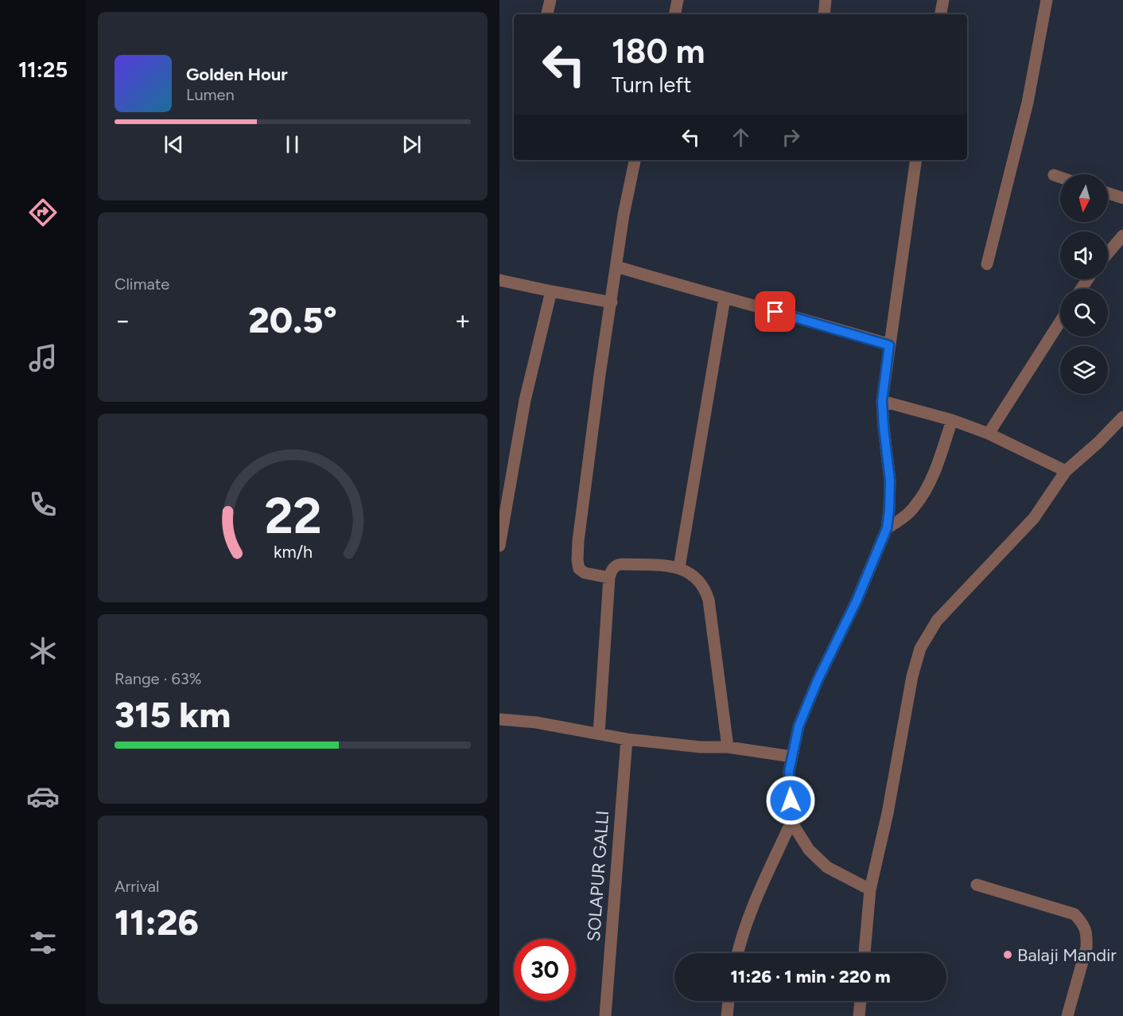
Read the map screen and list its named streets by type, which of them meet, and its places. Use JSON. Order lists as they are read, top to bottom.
{
  "streets": {
    "street": ["SOLAPUR GALLI"]
  },
  "places": ["Balaji Mandir"],
  "north": "bottom",
  "page": {
    "tabs": "11:25",
    "turn": ["180 m", "Turn left"],
    "song": ["Golden Hour", "Lumen"],
    "tile": [
      "Climate",
      ["Range · 63%", "315 km"],
      ["Arrival", "11:26"]
    ],
    "heat": ["−", "20.5°", "+"],
    "limit": "30",
    "trip": "11:26 · 1 min · 220 m",
    "gauge": ["22", "km/h"]
  }
}
